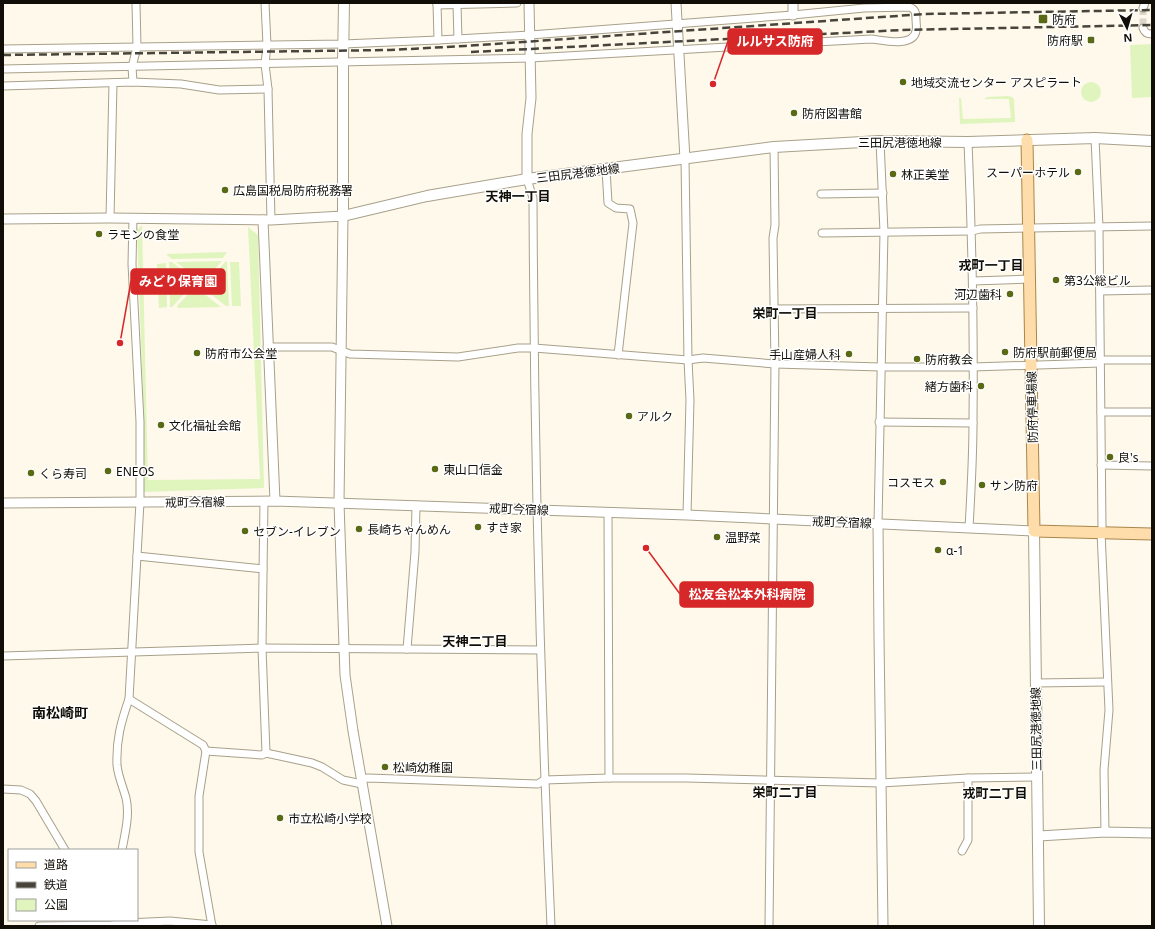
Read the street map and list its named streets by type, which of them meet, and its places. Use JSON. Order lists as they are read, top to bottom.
{
  "streets": {
    "main road": ["三田尻港徳地線", "防府停車場線"],
    "street": ["戒町今宿線"]
  },
  "crossings": [
    ["三田尻港徳地線", "防府停車場線"],
    ["三田尻港徳地線", "戒町今宿線"],
    ["防府停車場線", "戒町今宿線"]
  ],
  "districts": [
    "天神一丁目",
    "戎町一丁目",
    "栄町一丁目",
    "天神二丁目",
    "南松崎町",
    "栄町二丁目",
    "戎町二丁目"
  ],
  "places": {
    "transit": ["防府", "防府駅"],
    "other": [
      "地域交流センター アスピラート",
      "ルルサス防府",
      "防府図書館",
      "スーパーホテル",
      "林正美堂",
      "広島国税局防府税務署",
      "ラモンの食堂",
      "第3公総ビル",
      "河辺歯科",
      "みどり保育園",
      "防府駅前郵便局",
      "防府市公会堂",
      "手山産婦人科",
      "防府教会",
      "緒方歯科",
      "アルク",
      "文化福祉会館",
      "良's",
      "東山口信金",
      "ENEOS",
      "くら寿司",
      "コスモス",
      "サン防府",
      "すき家",
      "長崎ちゃんめん",
      "セブン-イレブン",
      "温野菜",
      "松友会松本外科病院",
      "α-1",
      "松崎幼稚園",
      "市立松崎小学校"
    ]
  },
  "legend": ["道路", "鉄道", "公園"],
  "north": "bottom"
}
